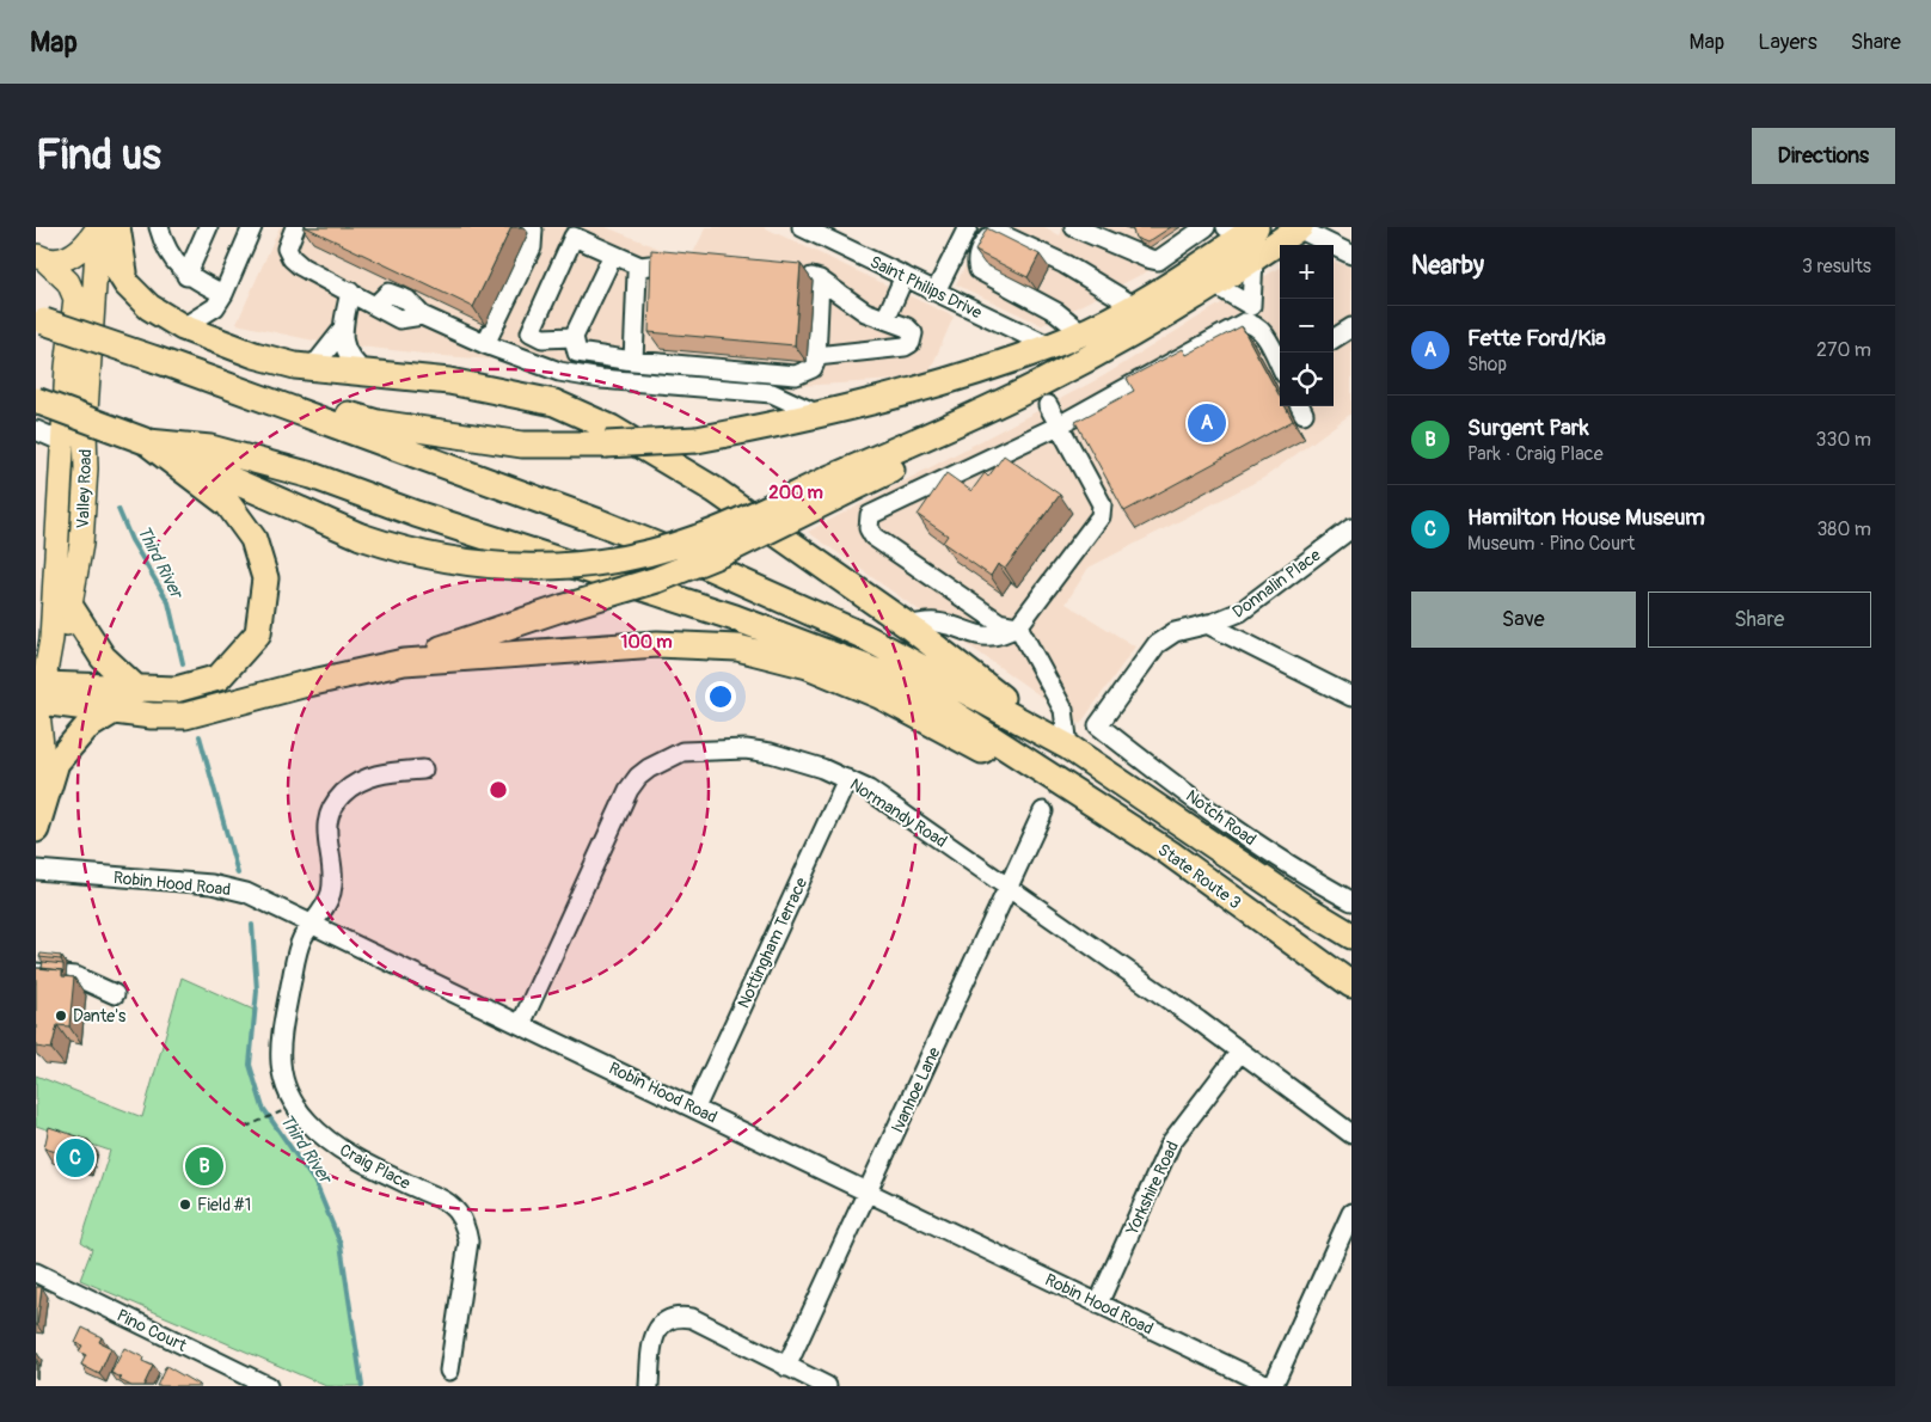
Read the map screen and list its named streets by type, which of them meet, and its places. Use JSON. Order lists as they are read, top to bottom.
{
  "streets": {
    "highway": ["State Route 3"],
    "main road": ["Valley Road"],
    "street": [
      "Saint Philips Drive",
      "Donnalin Place",
      "Normandy Road",
      "Notch Road",
      "Robin Hood Road",
      "Nottingham Terrace",
      "Ivanhoe Lane",
      "Craig Place",
      "Yorkshire Road",
      "Pino Court"
    ]
  },
  "crossings": [
    ["Donnalin Place", "Notch Road"],
    ["Normandy Road", "Robin Hood Road"],
    ["Normandy Road", "Nottingham Terrace"],
    ["Normandy Road", "Ivanhoe Lane"],
    ["Normandy Road", "Yorkshire Road"],
    ["Robin Hood Road", "Nottingham Terrace"],
    ["Robin Hood Road", "Ivanhoe Lane"],
    ["Robin Hood Road", "Craig Place"],
    ["Robin Hood Road", "Yorkshire Road"]
  ],
  "water": ["Third River"],
  "places": ["Dante's", "Field #1"],
  "page": {
    "header": "Map",
    "nav": ["Map", "Layers", "Share"],
    "buttons": [
      "Directions",
      ["Save", "Share"]
    ],
    "title": "Find us",
    "heading": ["Nearby", "3 results"],
    "map_buttons": ["+", "−"],
    "list": [
      {
        "mark": "A",
        "name": "Fette Ford/Kia",
        "note": "Shop",
        "value": "270 m"
      },
      {
        "mark": "B",
        "name": "Surgent Park",
        "note": "Park · Craig Place",
        "value": "330 m"
      },
      {
        "mark": "C",
        "name": "Hamilton House Museum",
        "note": "Museum · Pino Court",
        "value": "380 m"
      }
    ],
    "pins": ["A", "C", "B"]
  },
  "rings": ["200 m", "100 m"]
}
